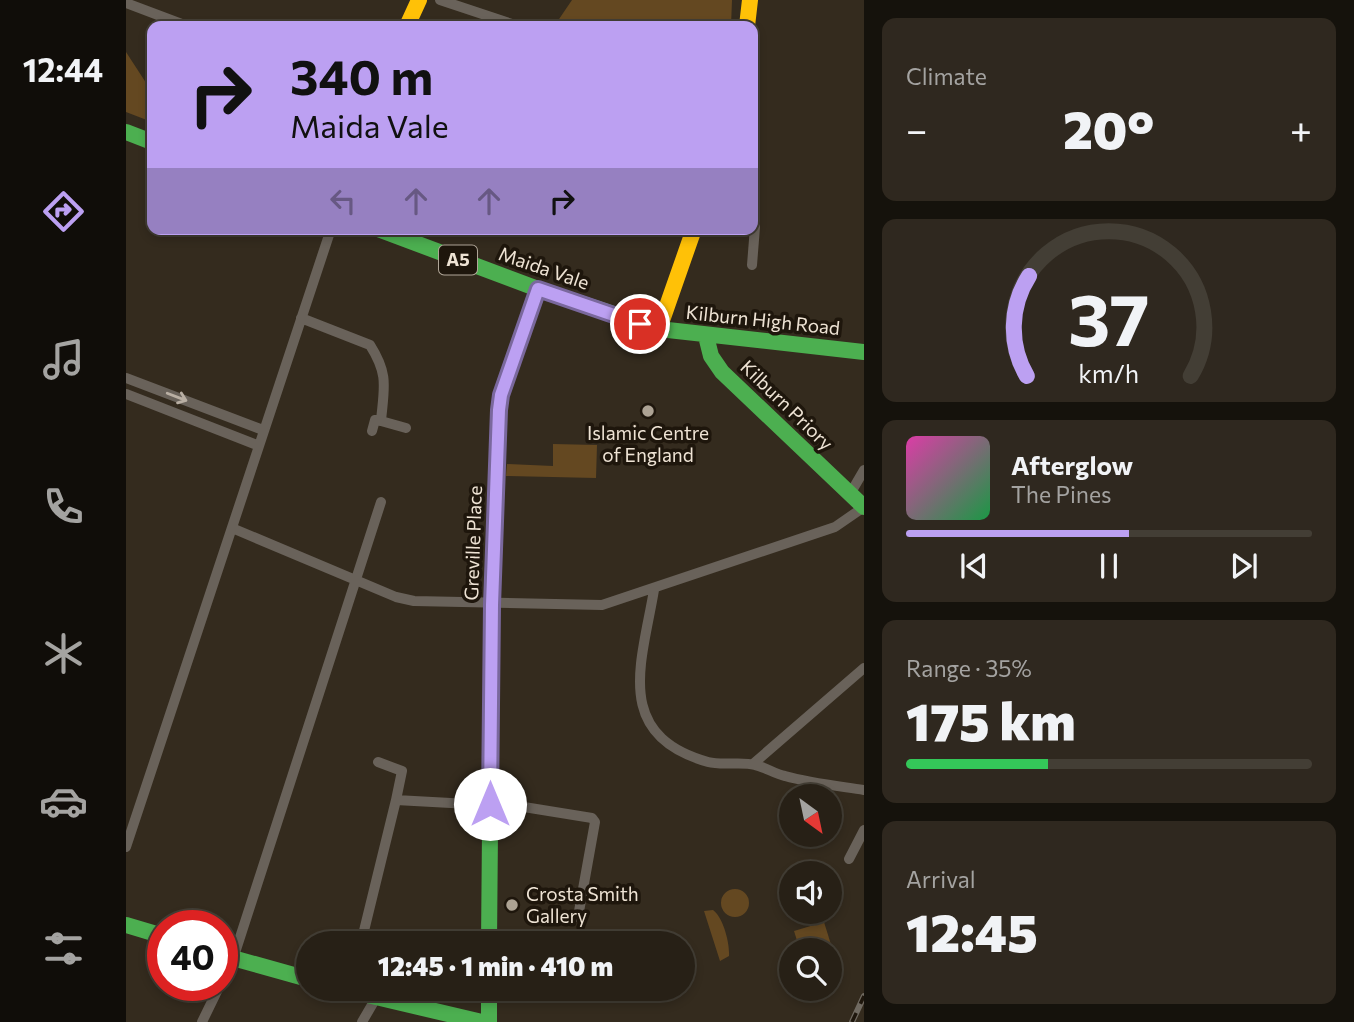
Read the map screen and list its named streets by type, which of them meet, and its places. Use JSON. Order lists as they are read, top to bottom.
{
  "streets": {
    "street": [
      "A5",
      "Maida Vale",
      "Kilburn High Road",
      "Kilburn Priory",
      "Greville Place"
    ]
  },
  "crossings": [
    ["Maida Vale", "Kilburn High Road"],
    ["Maida Vale", "Greville Place"],
    ["Kilburn High Road", "Kilburn Priory"]
  ],
  "places": ["Islamic Centre of England", "Crosta Smith Gallery"],
  "north": "bottom right",
  "page": {
    "tabs": "12:44",
    "tile": [
      "Climate",
      ["Range · 35%", "175 km"],
      ["Arrival", "12:45"]
    ],
    "turn": ["340 m", "Maida Vale"],
    "heat": ["−", "20°", "+"],
    "song": ["Afterglow", "The Pines"],
    "limit": "40",
    "trip": "12:45 · 1 min · 410 m",
    "gauge": ["37", "km/h"]
  }
}
